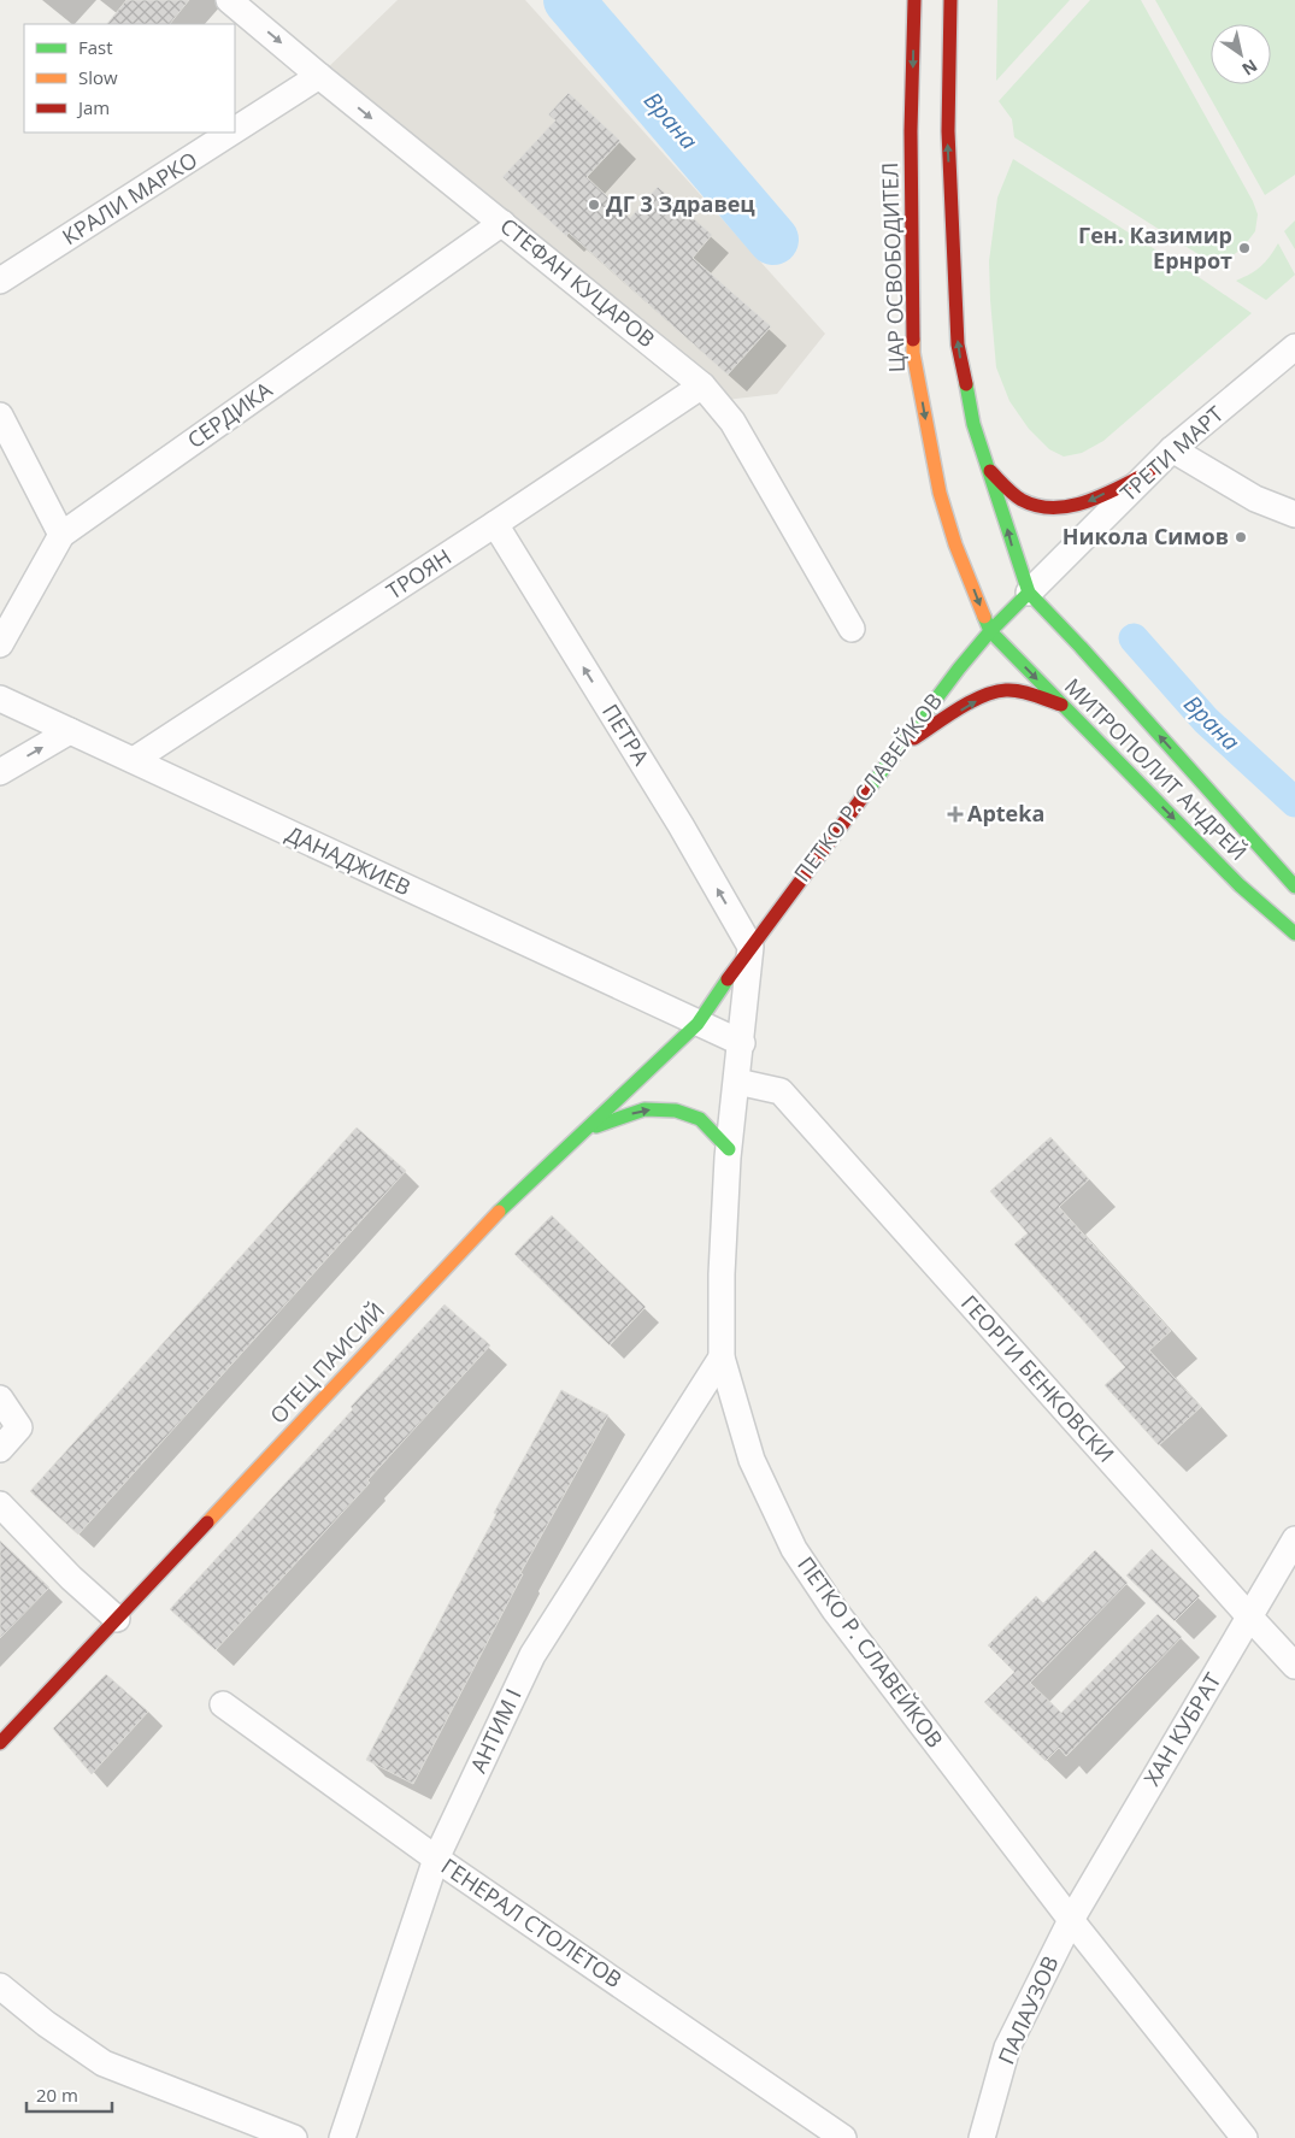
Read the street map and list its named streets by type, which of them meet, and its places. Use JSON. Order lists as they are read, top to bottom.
{
  "streets": {
    "main road": [
      "ЦАР ОСВОБОДИТЕЛ",
      "МИТРОПОЛИТ АНДРЕЙ",
      "ПЕТКО Р. СЛАВЕЙКОВ",
      "ОТЕЦ ПАИСИЙ"
    ],
    "street": [
      "КРАЛИ МАРКО",
      "СТЕФАН КУЦАРОВ",
      "СЕРДИКА",
      "ТРЕТИ МАРТ",
      "ТРОЯН",
      "ПЕТРА",
      "ДАНАДЖИЕВ",
      "ГЕОРГИ БЕНКОВСКИ",
      "ХАН КУБРАТ",
      "АНТИМ I",
      "ГЕНЕРАЛ СТОЛЕТОВ",
      "ПАЛАУЗОВ"
    ]
  },
  "crossings": [
    ["КРАЛИ МАРКО", "СТЕФАН КУЦАРОВ"],
    ["ЦАР ОСВОБОДИТЕЛ", "МИТРОПОЛИТ АНДРЕЙ"],
    ["ЦАР ОСВОБОДИТЕЛ", "ПЕТКО Р. СЛАВЕЙКОВ"],
    ["СТЕФАН КУЦАРОВ", "СЕРДИКА"],
    ["СТЕФАН КУЦАРОВ", "ТРОЯН"],
    ["ТРЕТИ МАРТ", "МИТРОПОЛИТ АНДРЕЙ"],
    ["ТРЕТИ МАРТ", "ПЕТКО Р. СЛАВЕЙКОВ"],
    ["ТРОЯН", "ПЕТРА"],
    ["ТРОЯН", "ДАНАДЖИЕВ"],
    ["ПЕТРА", "ПЕТКО Р. СЛАВЕЙКОВ"],
    ["МИТРОПОЛИТ АНДРЕЙ", "ПЕТКО Р. СЛАВЕЙКОВ"],
    ["ПЕТКО Р. СЛАВЕЙКОВ", "ДАНАДЖИЕВ"],
    ["ПЕТКО Р. СЛАВЕЙКОВ", "ОТЕЦ ПАИСИЙ"],
    ["ПЕТКО Р. СЛАВЕЙКОВ", "ГЕОРГИ БЕНКОВСКИ"],
    ["ПЕТКО Р. СЛАВЕЙКОВ", "ХАН КУБРАТ"],
    ["ПЕТКО Р. СЛАВЕЙКОВ", "АНТИМ I"],
    ["ПЕТКО Р. СЛАВЕЙКОВ", "ПАЛАУЗОВ"],
    ["ДАНАДЖИЕВ", "ОТЕЦ ПАИСИЙ"],
    ["ГЕОРГИ БЕНКОВСКИ", "ХАН КУБРАТ"],
    ["ХАН КУБРАТ", "ПАЛАУЗОВ"],
    ["АНТИМ I", "ГЕНЕРАЛ СТОЛЕТОВ"]
  ],
  "one_way": ["СТЕФАН КУЦАРОВ", "ПЕТРА"],
  "water": ["Врана"],
  "places": {
    "other": ["ДГ 3 Здравец", "Ген. Казимир Ернрот", "Никола Симов"],
    "health": ["Apteka"]
  },
  "legend": ["Fast", "Slow", "Jam"],
  "scale_bar": "20 m",
  "north": "bottom right"
}
